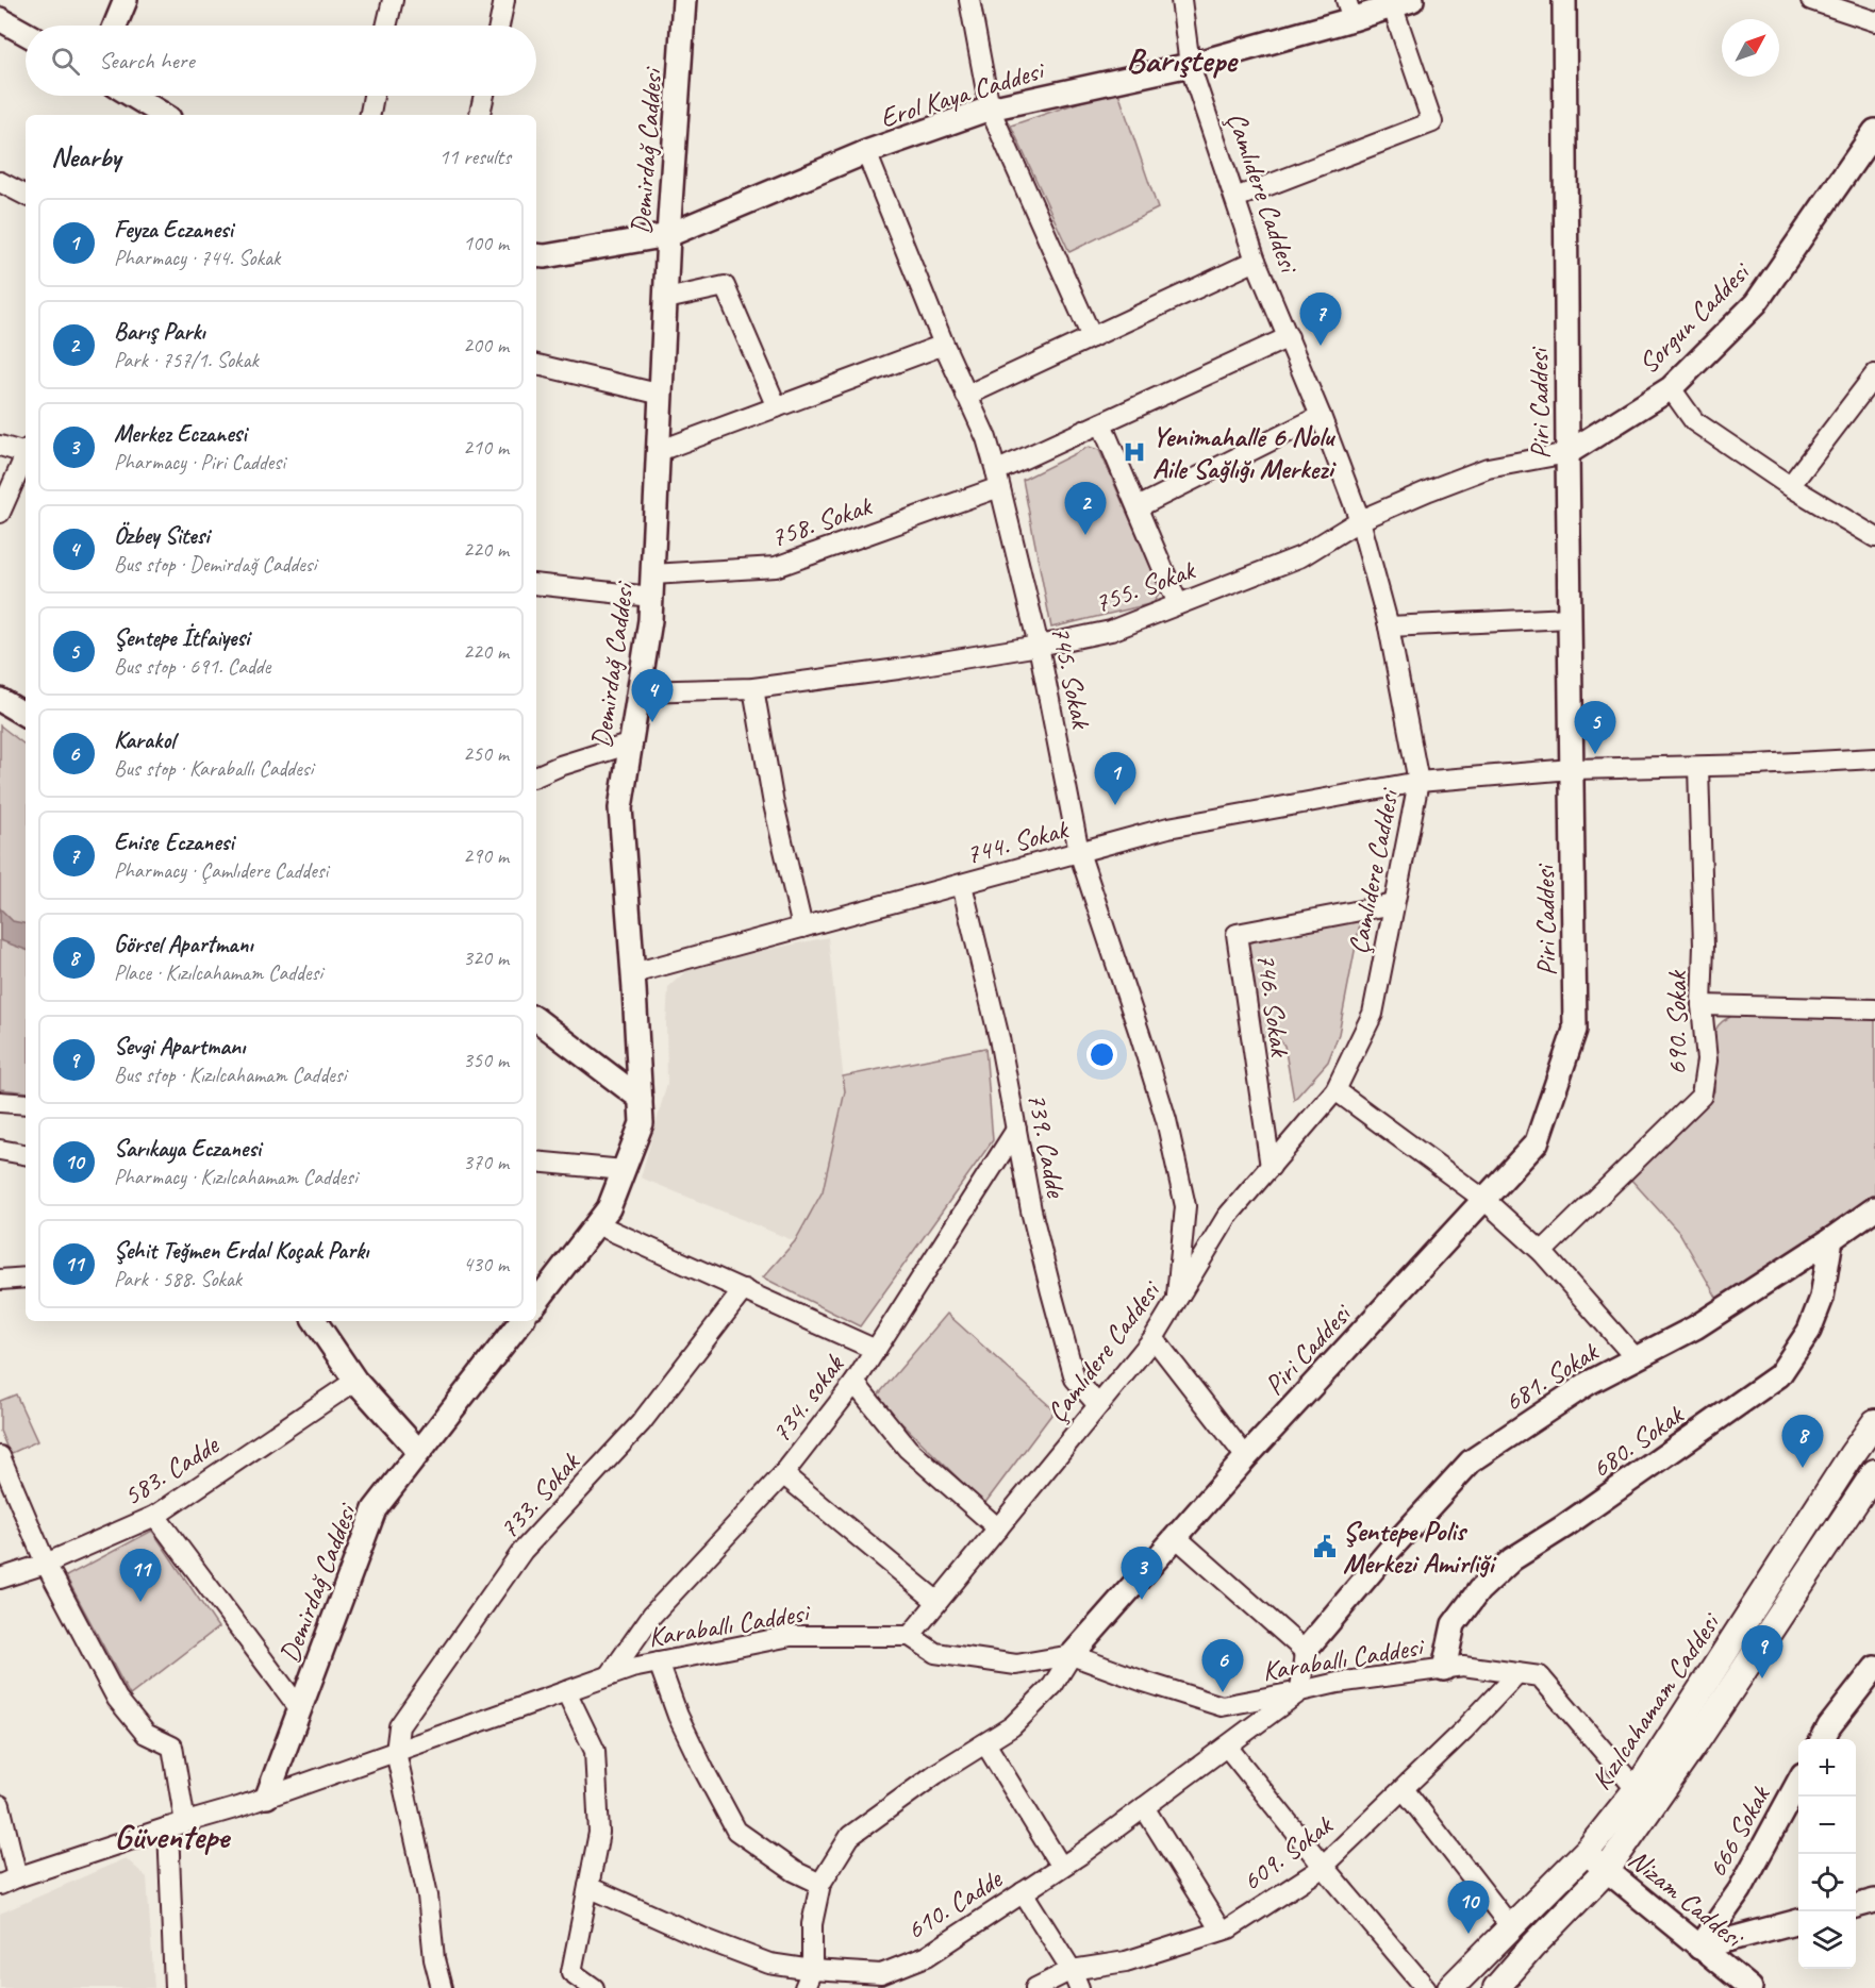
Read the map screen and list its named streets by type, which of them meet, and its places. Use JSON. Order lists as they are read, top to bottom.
{
  "streets": {
    "main road": ["Kızılcahamam Caddesi"],
    "street": [
      "Erol Kaya Caddesi",
      "Demirdağ Caddesi",
      "Çamlıdere Caddesi",
      "Sorgun Caddesi",
      "Piri Caddesi",
      "758. Sokak",
      "755. Sokak",
      "745. Sokak",
      "744. Sokak",
      "746. Sokak",
      "690. Sokak",
      "739. Cadde",
      "681. Sokak",
      "734. sokak",
      "680. Sokak",
      "583. Cadde",
      "733. Sokak",
      "Karaballı Caddesi",
      "666 Sokak",
      "609. Sokak",
      "Nizam Caddesi",
      "610. Cadde"
    ]
  },
  "crossings": [
    ["Erol Kaya Caddesi", "Demirdağ Caddesi"],
    ["Erol Kaya Caddesi", "Çamlıdere Caddesi"],
    ["Erol Kaya Caddesi", "745. Sokak"],
    ["Demirdağ Caddesi", "758. Sokak"],
    ["Demirdağ Caddesi", "755. Sokak"],
    ["Demirdağ Caddesi", "744. Sokak"],
    ["Demirdağ Caddesi", "Karaballı Caddesi"],
    ["Çamlıdere Caddesi", "758. Sokak"],
    ["Çamlıdere Caddesi", "755. Sokak"],
    ["Çamlıdere Caddesi", "745. Sokak"],
    ["Çamlıdere Caddesi", "744. Sokak"],
    ["Çamlıdere Caddesi", "746. Sokak"],
    ["Çamlıdere Caddesi", "739. Cadde"],
    ["Çamlıdere Caddesi", "Karaballı Caddesi"],
    ["Sorgun Caddesi", "Piri Caddesi"],
    ["Sorgun Caddesi", "755. Sokak"],
    ["Piri Caddesi", "755. Sokak"],
    ["Piri Caddesi", "744. Sokak"],
    ["Piri Caddesi", "Karaballı Caddesi"],
    ["758. Sokak", "745. Sokak"],
    ["755. Sokak", "745. Sokak"],
    ["745. Sokak", "744. Sokak"],
    ["744. Sokak", "690. Sokak"],
    ["744. Sokak", "739. Cadde"],
    ["739. Cadde", "734. sokak"],
    ["681. Sokak", "680. Sokak"],
    ["734. sokak", "Karaballı Caddesi"],
    ["680. Sokak", "Karaballı Caddesi"],
    ["733. Sokak", "Karaballı Caddesi"],
    ["Karaballı Caddesi", "Kızılcahamam Caddesi"],
    ["Karaballı Caddesi", "609. Sokak"],
    ["Karaballı Caddesi", "610. Cadde"],
    ["Kızılcahamam Caddesi", "Nizam Caddesi"],
    ["666 Sokak", "Nizam Caddesi"]
  ],
  "districts": ["Barıştepe", "Güventepe"],
  "places": {
    "hospital": ["Yenimahalle 6 Nolu Aile Sağlığı Merkezi"],
    "public building": ["Şentepe Polis Merkezi Amirliği"]
  },
  "north": "top right",
  "page": {
    "search": "Search here",
    "heading": ["Nearby", "11 results"],
    "list": [
      {
        "mark": "1",
        "name": "Feyza Eczanesi",
        "note": "Pharmacy · 744. Sokak",
        "value": "100 m"
      },
      {
        "mark": "2",
        "name": "Barış Parkı",
        "note": "Park · 757/1. Sokak",
        "value": "200 m"
      },
      {
        "mark": "3",
        "name": "Merkez Eczanesi",
        "note": "Pharmacy · Piri Caddesi",
        "value": "210 m"
      },
      {
        "mark": "4",
        "name": "Özbey Sitesi",
        "note": "Bus stop · Demirdağ Caddesi",
        "value": "220 m"
      },
      {
        "mark": "5",
        "name": "Şentepe İtfaiyesi",
        "note": "Bus stop · 691. Cadde",
        "value": "220 m"
      },
      {
        "mark": "6",
        "name": "Karakol",
        "note": "Bus stop · Karaballı Caddesi",
        "value": "250 m"
      },
      {
        "mark": "7",
        "name": "Enise Eczanesi",
        "note": "Pharmacy · Çamlıdere Caddesi",
        "value": "290 m"
      },
      {
        "mark": "8",
        "name": "Görsel Apartmanı",
        "note": "Place · Kızılcahamam Caddesi",
        "value": "320 m"
      },
      {
        "mark": "9",
        "name": "Sevgi Apartmanı",
        "note": "Bus stop · Kızılcahamam Caddesi",
        "value": "350 m"
      },
      {
        "mark": "10",
        "name": "Sarıkaya Eczanesi",
        "note": "Pharmacy · Kızılcahamam Caddesi",
        "value": "370 m"
      },
      {
        "mark": "11",
        "name": "Şehit Teğmen Erdal Koçak Parkı",
        "note": "Park · 588. Sokak",
        "value": "430 m"
      }
    ],
    "pins": [
      "7",
      "2",
      "4",
      "5",
      "1",
      "8",
      "3",
      "11",
      "9",
      "6",
      "10"
    ],
    "map_buttons": ["+", "−"]
  }
}
